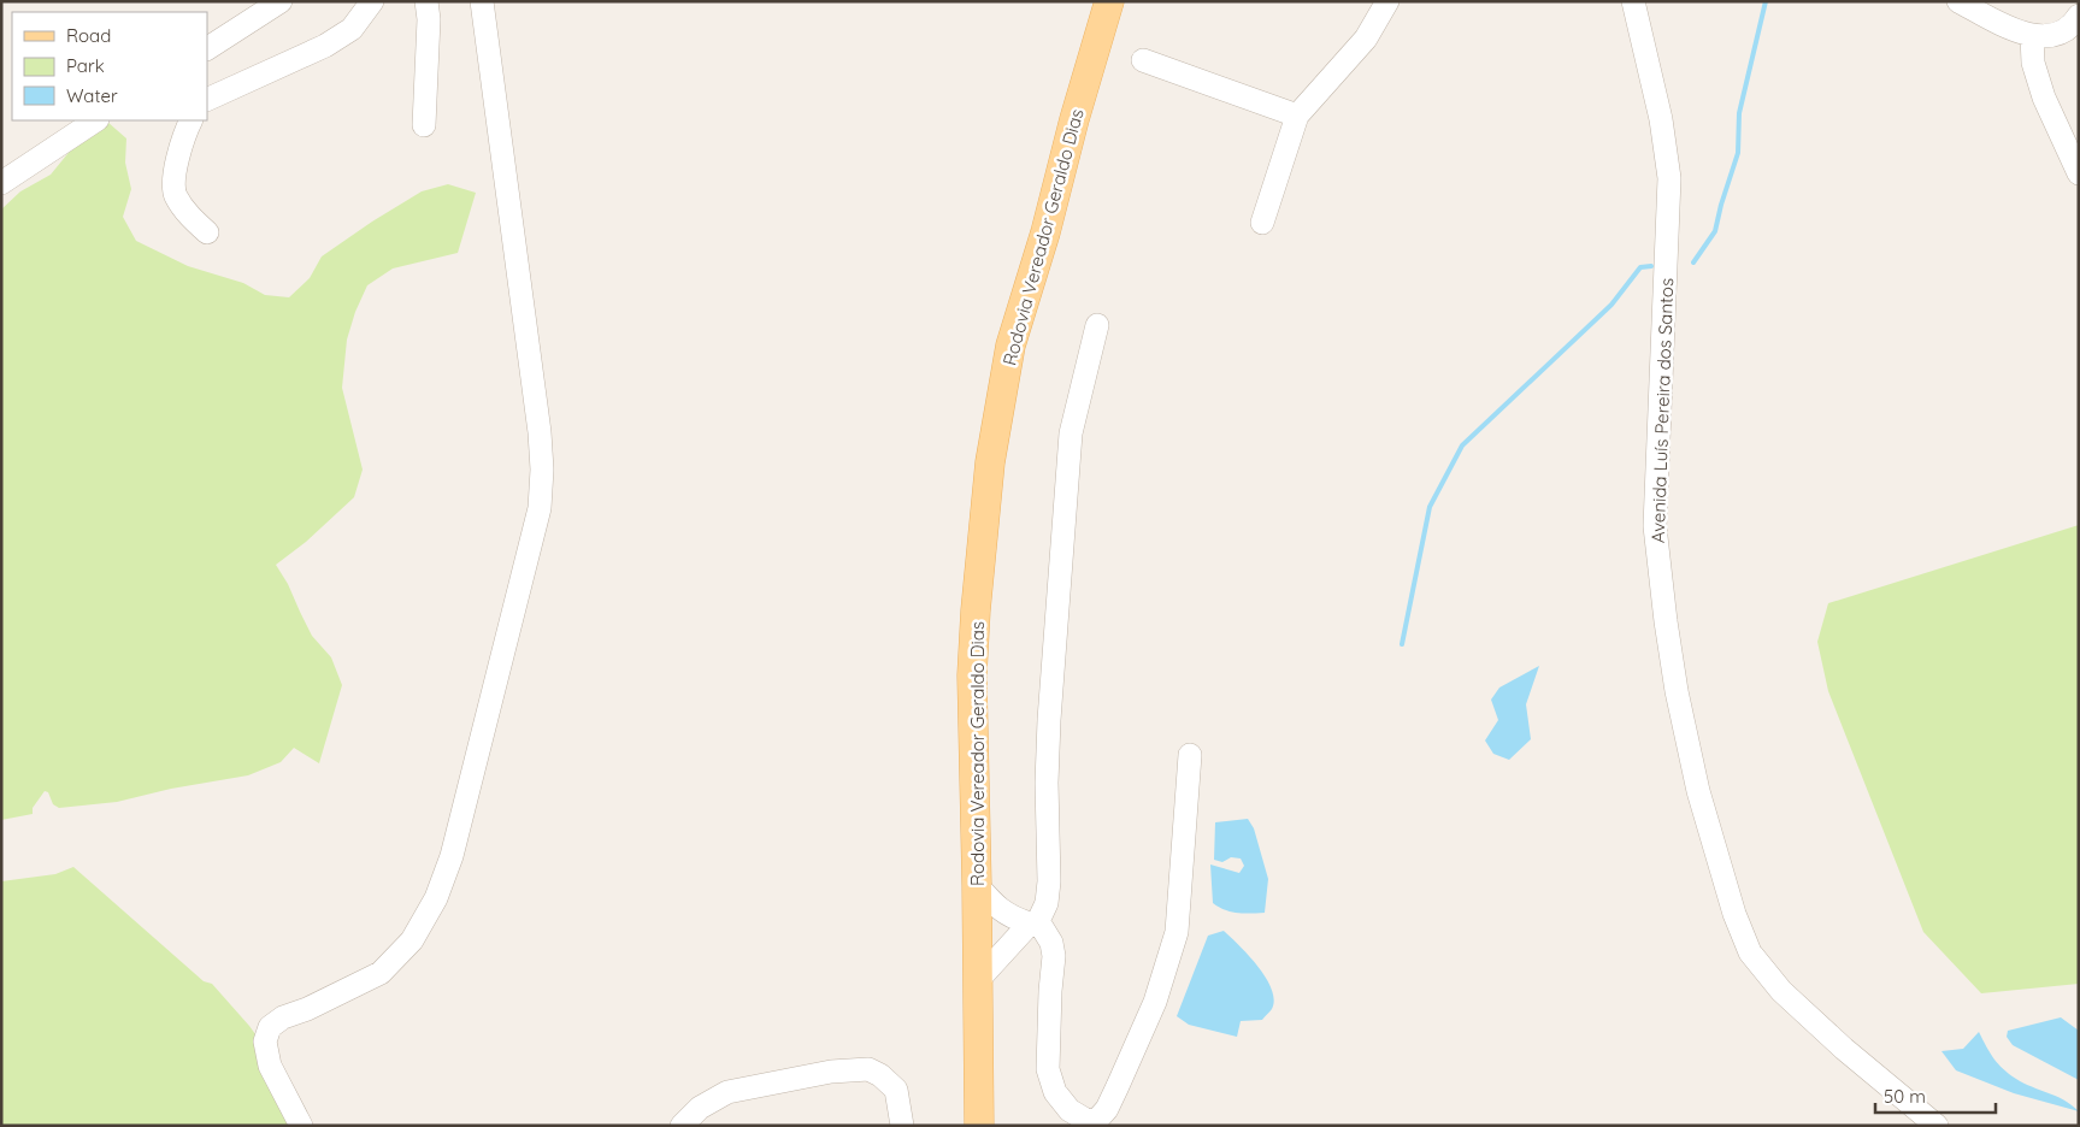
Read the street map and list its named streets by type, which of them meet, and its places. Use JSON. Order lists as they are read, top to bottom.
{
  "streets": {
    "main road": ["Rodovia Vereador Geraldo Dias"],
    "street": ["Avenida Luís Pereira dos Santos"]
  },
  "legend": ["Road", "Park", "Water"],
  "scale_bar": "50 m"
}
